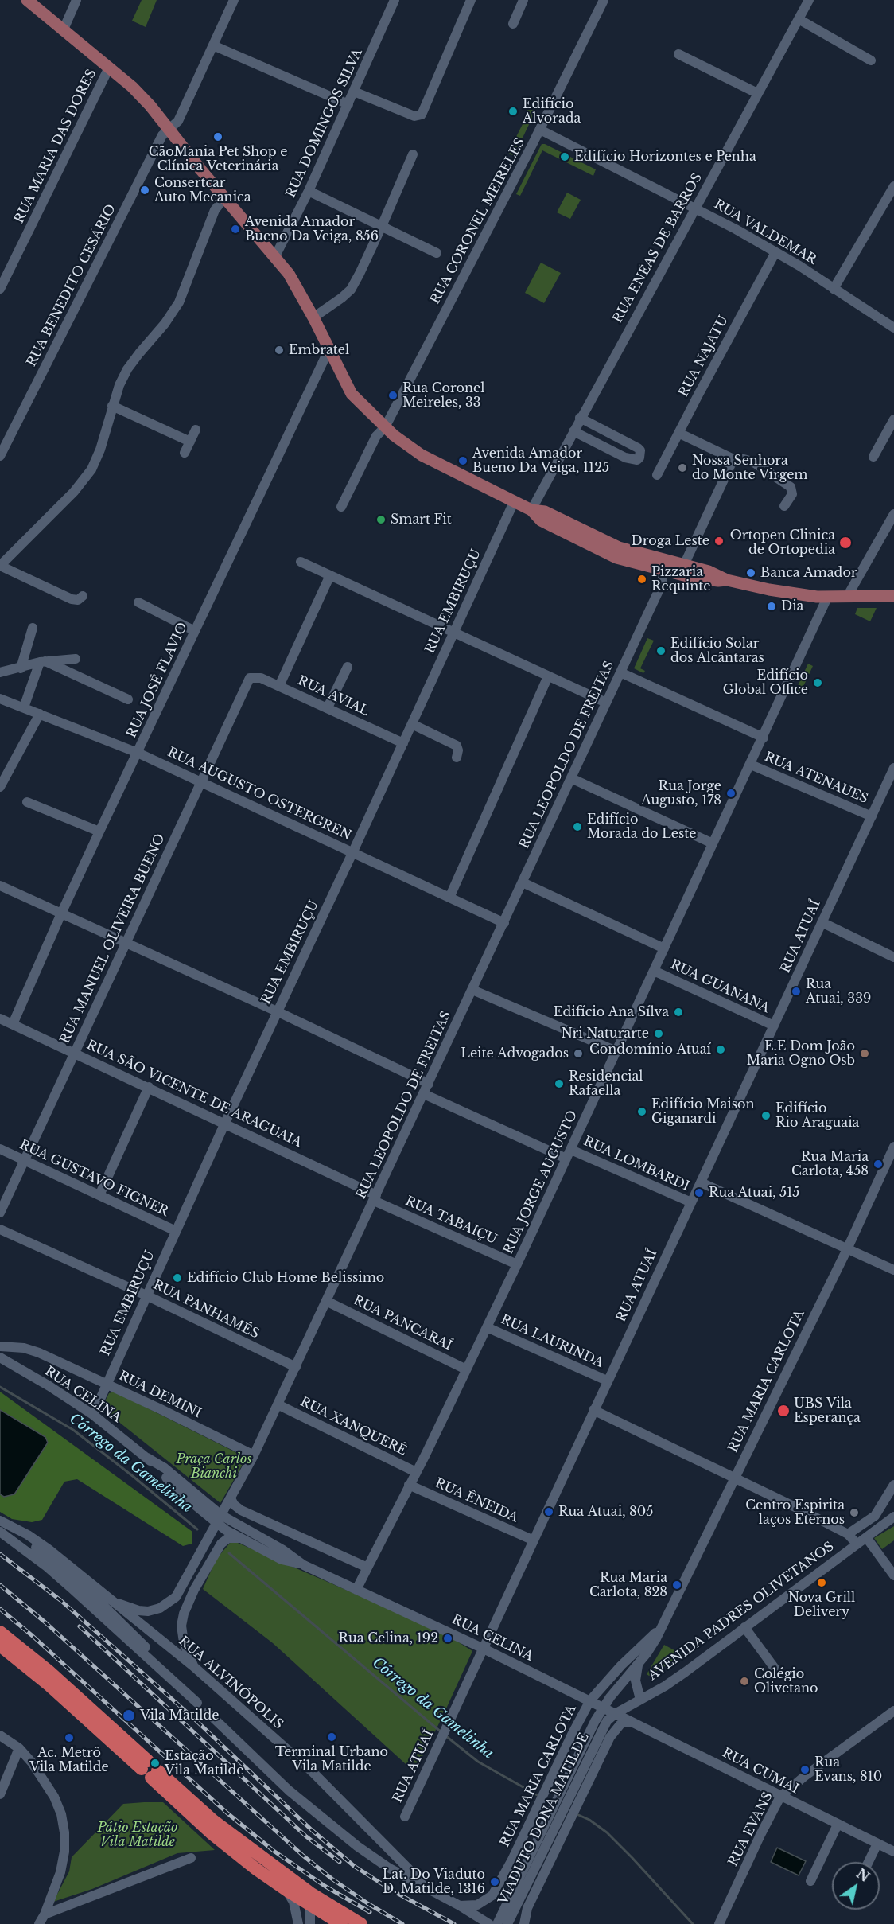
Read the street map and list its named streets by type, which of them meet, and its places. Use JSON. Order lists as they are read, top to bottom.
{
  "streets": {
    "street": [
      "RUA DOMINGOS SILVA",
      "RUA MARIA DAS DORES",
      "RUA CORONEL MEIRELES",
      "RUA VALDEMAR",
      "RUA ENÉAS DE BARROS",
      "RUA BENEDITO CESÁRIO",
      "RUA NAJATU",
      "RUA EMBIRUÇU",
      "RUA JOSÉ FLAVIO",
      "RUA AVIAL",
      "RUA LEOPOLDO DE FREITAS",
      "RUA ATENAUES",
      "RUA AUGUSTO OSTERGREN",
      "RUA ATUAÍ",
      "RUA MANUEL OLIVEIRA BUENO",
      "RUA GUANANA",
      "RUA SÃO VICENTE DE ARAGUAIA",
      "RUA LOMBARDI",
      "RUA GUSTAVO FIGNER",
      "RUA JORGE AUGUSTO",
      "RUA TABAIÇU",
      "RUA PANHAMÉS",
      "RUA PANCARAÍ",
      "RUA LAURINDA",
      "RUA MARIA CARLOTA",
      "RUA CELINA",
      "RUA DEMINI",
      "RUA XANQUERÊ",
      "RUA ÊNEIDA",
      "AVENIDA PADRES OLIVETANOS",
      "RUA ALVINÓPOLIS",
      "RUA CUMAI",
      "VIADUTO DONA MATILDE",
      "RUA EVANS"
    ]
  },
  "crossings": [
    ["RUA CORONEL MEIRELES", "RUA VALDEMAR"],
    ["RUA VALDEMAR", "RUA ENÉAS DE BARROS"],
    ["RUA VALDEMAR", "RUA NAJATU"],
    ["RUA EMBIRUÇU", "RUA AVIAL"],
    ["RUA EMBIRUÇU", "RUA AUGUSTO OSTERGREN"],
    ["RUA EMBIRUÇU", "RUA SÃO VICENTE DE ARAGUAIA"],
    ["RUA EMBIRUÇU", "RUA GUSTAVO FIGNER"],
    ["RUA EMBIRUÇU", "RUA PANHAMÉS"],
    ["RUA EMBIRUÇU", "RUA CELINA"],
    ["RUA EMBIRUÇU", "RUA DEMINI"],
    ["RUA JOSÉ FLAVIO", "RUA AUGUSTO OSTERGREN"],
    ["RUA JOSÉ FLAVIO", "RUA SÃO VICENTE DE ARAGUAIA"],
    ["RUA AVIAL", "RUA MANUEL OLIVEIRA BUENO"],
    ["RUA LEOPOLDO DE FREITAS", "RUA AUGUSTO OSTERGREN"],
    ["RUA LEOPOLDO DE FREITAS", "RUA SÃO VICENTE DE ARAGUAIA"],
    ["RUA LEOPOLDO DE FREITAS", "RUA LOMBARDI"],
    ["RUA LEOPOLDO DE FREITAS", "RUA TABAIÇU"],
    ["RUA LEOPOLDO DE FREITAS", "RUA PANHAMÉS"],
    ["RUA LEOPOLDO DE FREITAS", "RUA PANCARAÍ"],
    ["RUA LEOPOLDO DE FREITAS", "RUA CELINA"],
    ["RUA LEOPOLDO DE FREITAS", "RUA DEMINI"],
    ["RUA LEOPOLDO DE FREITAS", "RUA XANQUERÊ"],
    ["RUA LEOPOLDO DE FREITAS", "RUA ALVINÓPOLIS"],
    ["RUA ATENAUES", "RUA ATUAÍ"],
    ["RUA ATENAUES", "RUA JORGE AUGUSTO"],
    ["RUA AUGUSTO OSTERGREN", "RUA MANUEL OLIVEIRA BUENO"],
    ["RUA ATUAÍ", "RUA GUANANA"],
    ["RUA ATUAÍ", "RUA LOMBARDI"],
    ["RUA ATUAÍ", "RUA LAURINDA"],
    ["RUA ATUAÍ", "RUA CELINA"],
    ["RUA ATUAÍ", "RUA ÊNEIDA"],
    ["RUA MANUEL OLIVEIRA BUENO", "RUA SÃO VICENTE DE ARAGUAIA"],
    ["RUA MANUEL OLIVEIRA BUENO", "RUA GUSTAVO FIGNER"],
    ["RUA GUANANA", "RUA JORGE AUGUSTO"],
    ["RUA SÃO VICENTE DE ARAGUAIA", "RUA TABAIÇU"],
    ["RUA LOMBARDI", "RUA JORGE AUGUSTO"],
    ["RUA JORGE AUGUSTO", "RUA TABAIÇU"],
    ["RUA JORGE AUGUSTO", "RUA PANCARAÍ"],
    ["RUA JORGE AUGUSTO", "RUA LAURINDA"],
    ["RUA JORGE AUGUSTO", "RUA XANQUERÊ"],
    ["RUA JORGE AUGUSTO", "RUA ÊNEIDA"],
    ["RUA MARIA CARLOTA", "RUA CELINA"],
    ["RUA MARIA CARLOTA", "AVENIDA PADRES OLIVETANOS"],
    ["RUA MARIA CARLOTA", "RUA ALVINÓPOLIS"],
    ["RUA MARIA CARLOTA", "VIADUTO DONA MATILDE"],
    ["RUA CELINA", "AVENIDA PADRES OLIVETANOS"],
    ["RUA CELINA", "RUA CUMAI"],
    ["AVENIDA PADRES OLIVETANOS", "RUA CUMAI"],
    ["AVENIDA PADRES OLIVETANOS", "VIADUTO DONA MATILDE"],
    ["RUA CUMAI", "RUA EVANS"]
  ],
  "water": ["Córrego da Gamelinha"],
  "parks": ["Praça Carlos Bianchi", "Pátio Estação Vila Matilde"],
  "places": [
    "Edifício Alvorada",
    "CãoMania Pet Shop e Clínica Veterinária",
    "Edifício Horizontes e Penha",
    "Consertcar Auto Mecanica",
    "Avenida Amador Bueno Da Veiga, 856",
    "Embratel",
    "Rua Coronel Meireles, 33",
    "Avenida Amador Bueno Da Veiga, 1125",
    "Nossa Senhora do Monte Virgem",
    "Smart Fit",
    "Droga Leste",
    "Ortopen Clinica de Ortopedia",
    "Banca Amador",
    "Pizzaria Requinte",
    "Dia",
    "Edifício Solar dos Alcântaras",
    "Edifício Global Office",
    "Rua Jorge Augusto, 178",
    "Edifício Morada do Leste",
    "Rua Atuai, 339",
    "Edifício Ana Sílva",
    "Nri Naturarte",
    "Condomínio Atuaí",
    "Leite Advogados",
    "E.E Dom João Maria Ogno Osb",
    "Residencial Rafaella",
    "Edifício Maison Giganardi",
    "Edifício Rio Araguaia",
    "Rua Maria Carlota, 458",
    "Rua Atuai, 515",
    "Edifício Club Home Belissimo",
    "UBS Vila Esperança",
    "Rua Atuai, 805",
    "Centro Espirita laços Eternos",
    "Nova Grill Delivery",
    "Rua Maria Carlota, 828",
    "Rua Celina, 192",
    "Colégio Olivetano",
    "Vila Matilde",
    "Terminal Urbano Vila Matilde",
    "Ac. Metrô Vila Matilde",
    "Estação Vila Matilde",
    "Rua Evans, 810",
    "Lat. Do Viaduto D. Matilde, 1316"
  ],
  "north": "top right"
}
